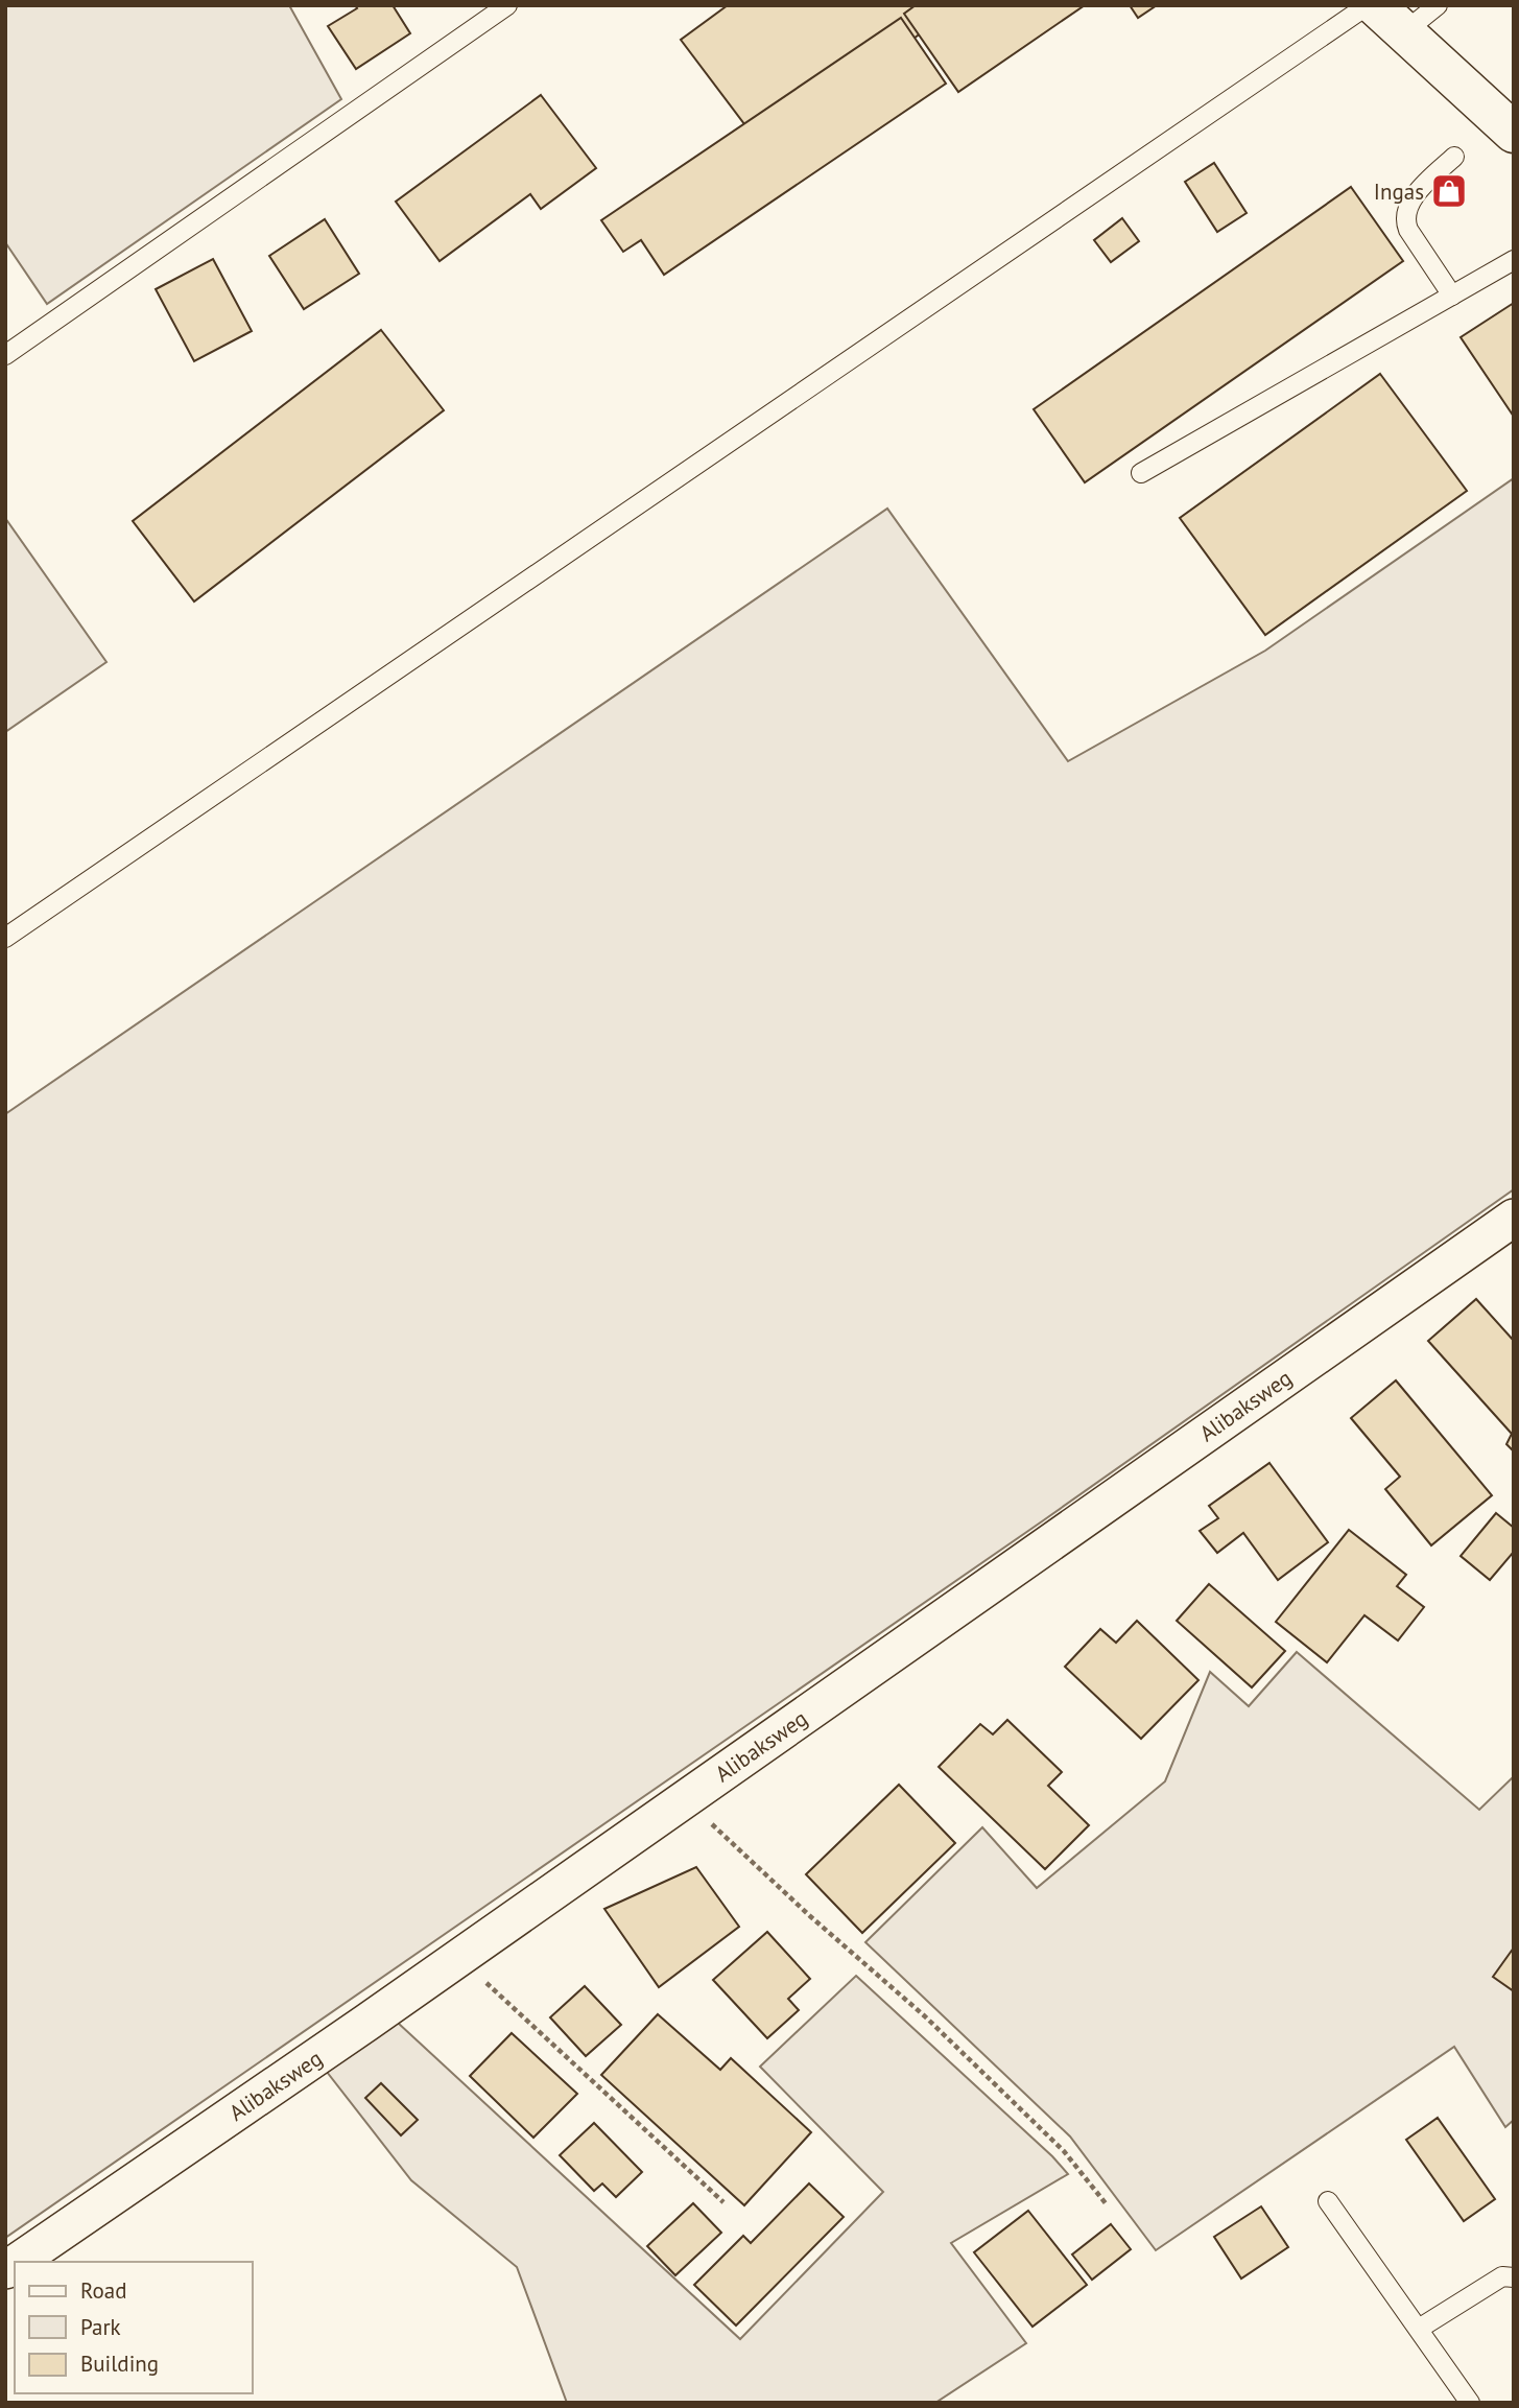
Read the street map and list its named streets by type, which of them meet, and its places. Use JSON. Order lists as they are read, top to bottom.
{
  "streets": {
    "street": ["Alibaksweg"]
  },
  "places": {
    "shop": ["Ingas"]
  },
  "legend": ["Road", "Park", "Building"]
}
